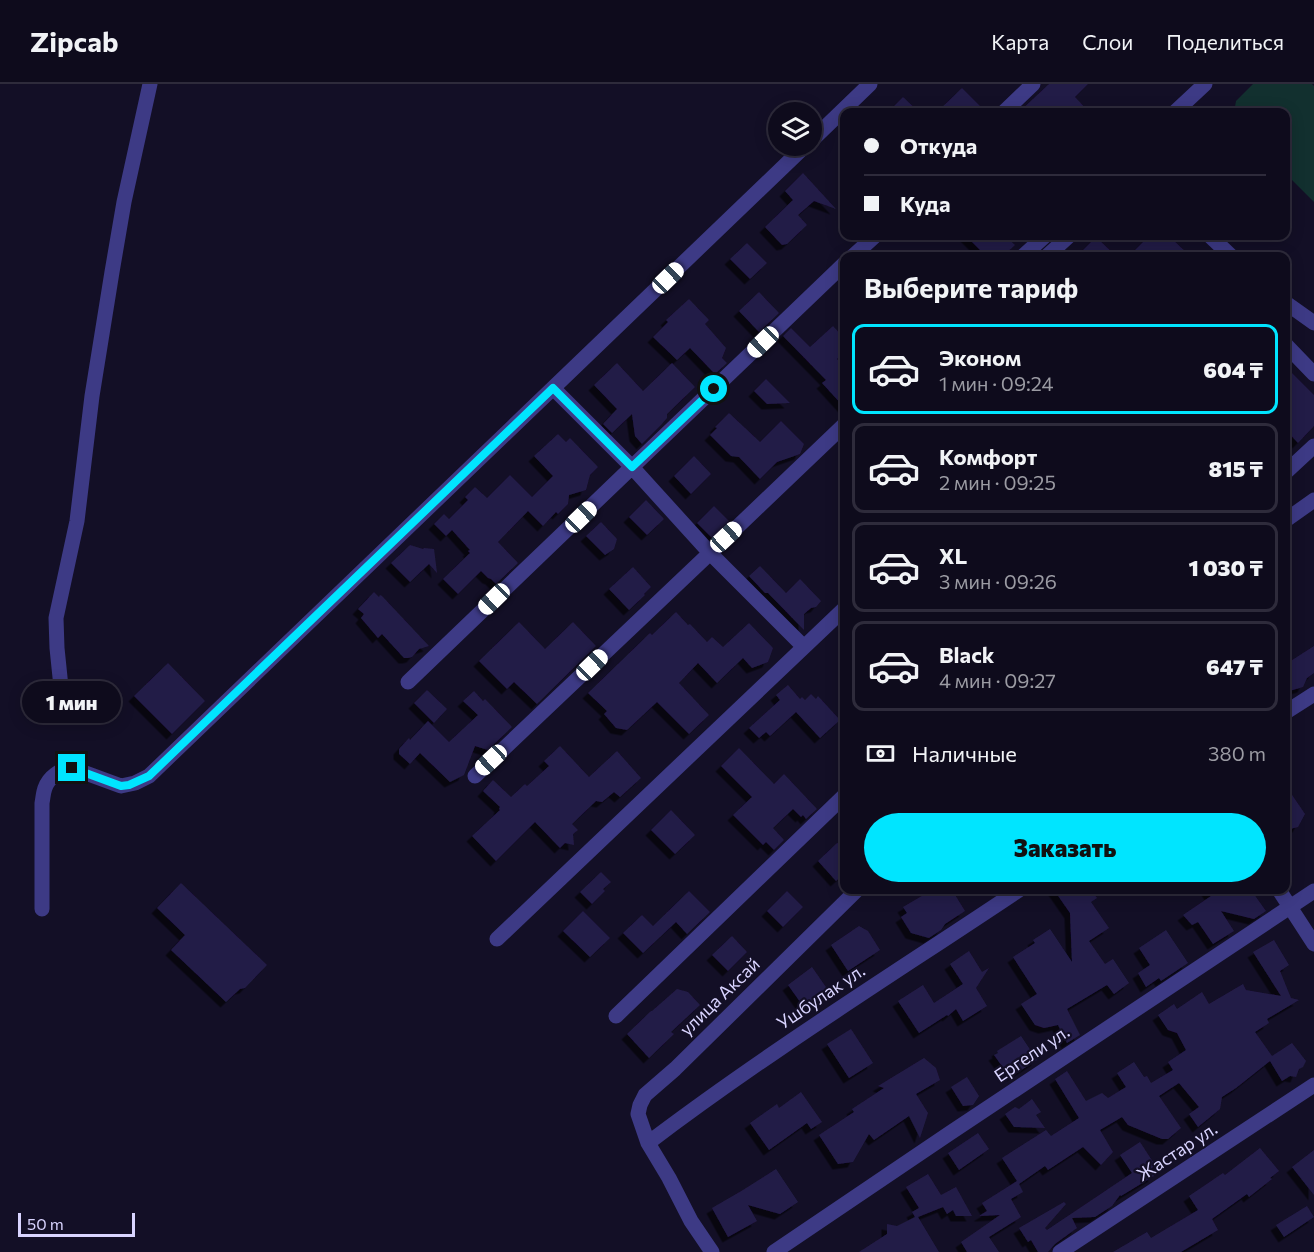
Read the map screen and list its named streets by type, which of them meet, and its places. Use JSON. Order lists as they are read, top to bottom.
{
  "streets": {
    "street": [
      "улица Аксай",
      "Ушбулак ул.",
      "Ергели ул.",
      "Жастар ул."
    ]
  },
  "crossings": [
    ["улица Аксай", "Ушбулак ул."]
  ],
  "scale_bar": "50 m",
  "page": {
    "header": "Zipcab",
    "nav": ["Карта", "Слои", "Поделиться"],
    "banner": ["Откуда", "Куда"],
    "heading": "Выберите тариф",
    "list": [
      {
        "name": "Эконом",
        "note": "1 мин · 09:24",
        "value": "604 ₸"
      },
      {
        "name": "Комфорт",
        "note": "2 мин · 09:25",
        "value": "815 ₸"
      },
      {
        "name": "XL",
        "note": "3 мин · 09:26",
        "value": "1 030 ₸"
      },
      {
        "name": "Black",
        "note": "4 мин · 09:27",
        "value": "647 ₸"
      }
    ],
    "bubble": "1 мин",
    "pay": ["Наличные", "380 m"],
    "buttons": "Заказать",
    "scale": "50 m"
  }
}
